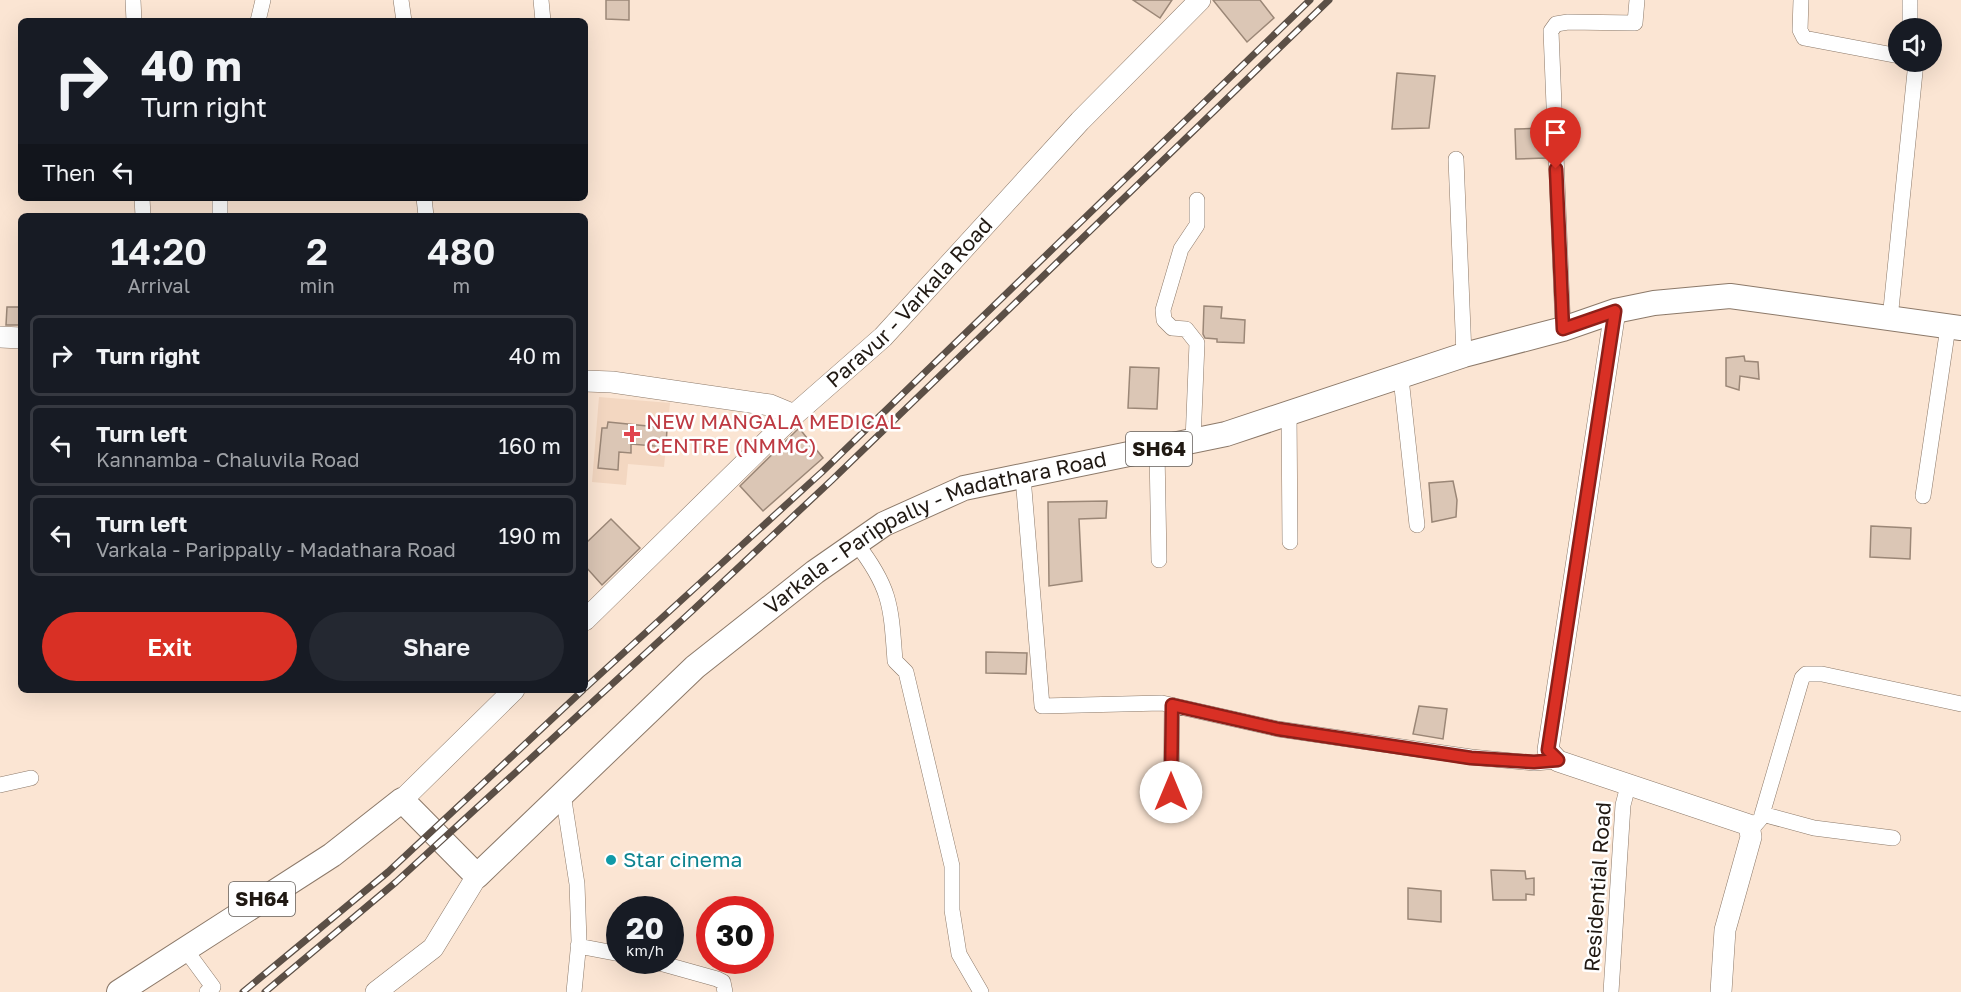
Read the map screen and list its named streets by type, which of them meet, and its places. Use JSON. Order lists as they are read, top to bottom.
{
  "streets": {
    "main road": ["Paravur - Varkala Road", "SH64", "Varkala - Parippally - Madathara Road"],
    "street": ["Residential Road"]
  },
  "places": {
    "health": ["NEW MANGALA MEDICAL CENTRE (NMMC)"],
    "other": ["Star cinema"]
  },
  "page": {
    "turn": ["40 m", "Turn right"],
    "then": "Then",
    "eta": [
      "14:20",
      "Arrival",
      "2",
      "min",
      "480",
      "m"
    ],
    "list": [
      {
        "name": "Turn right",
        "value": "40 m"
      },
      {
        "name": "Turn left",
        "note": "Kannamba - Chaluvila Road",
        "value": "160 m"
      },
      {
        "name": "Turn left",
        "note": "Varkala - Parippally - Madathara Road",
        "value": "190 m"
      }
    ],
    "buttons": ["Exit", "Share"],
    "speed": "20 km/h",
    "limit": "30"
  }
}
